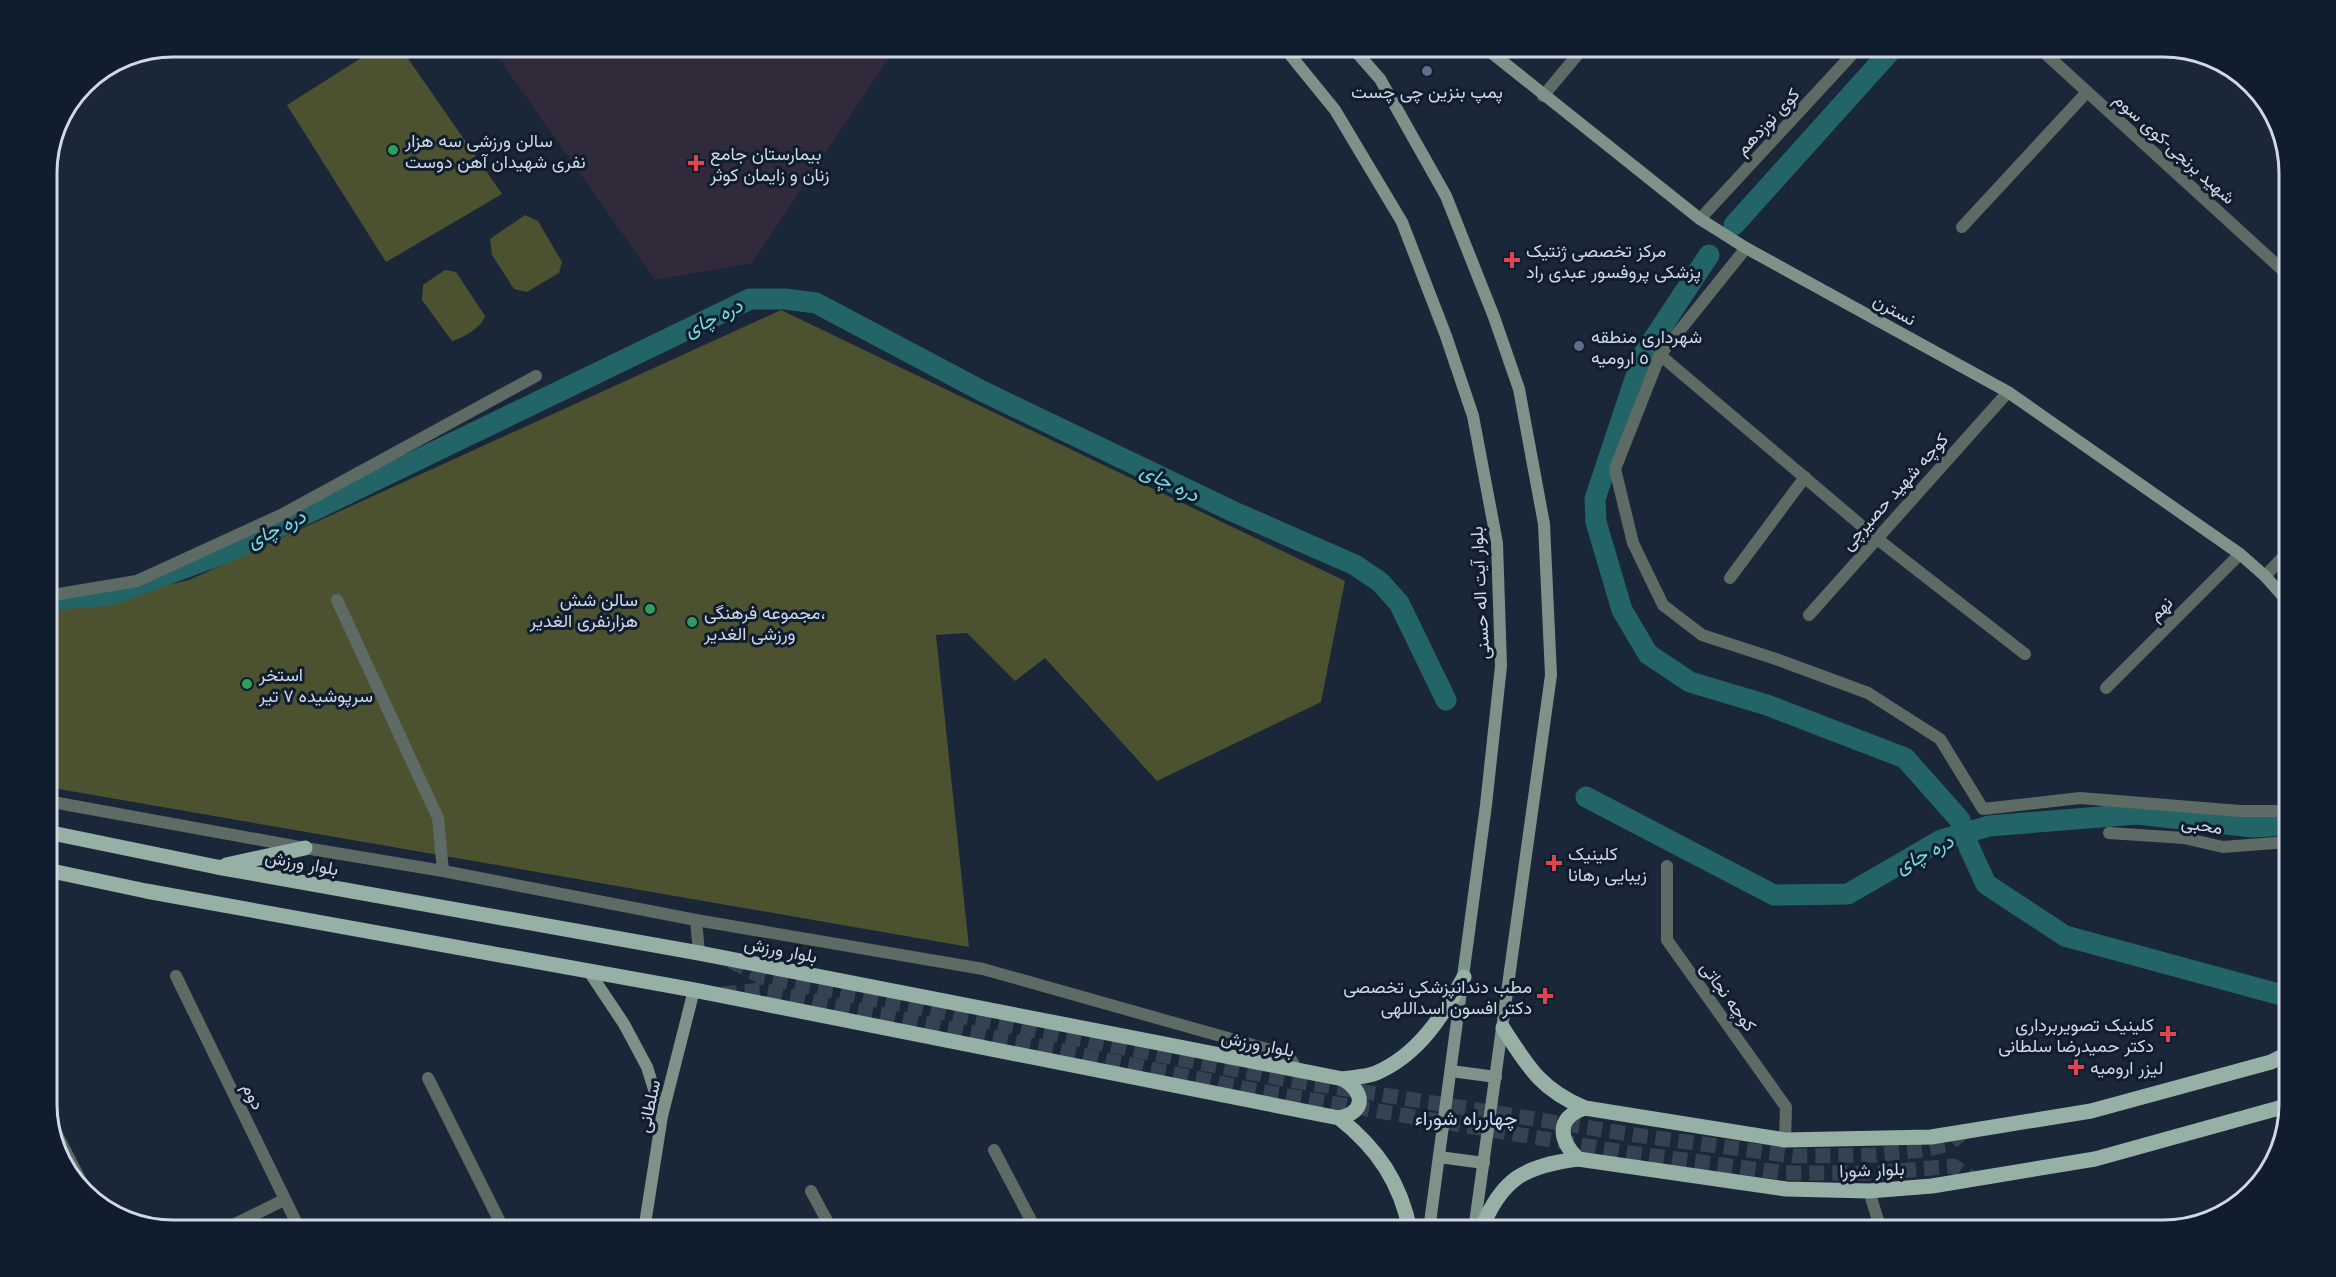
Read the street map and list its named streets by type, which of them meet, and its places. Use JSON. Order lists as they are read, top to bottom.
{
  "streets": {
    "main road": [
      "نسترن",
      "بلوار آیت اله حسنی",
      "بلوار ورزش",
      "سلطانی",
      "بلوار شورا"
    ],
    "street": [
      "کوی نوزدهم",
      "شهید برنجی-کوی سوم",
      "کوچه شهید حصیرچی",
      "نهم",
      "محبی",
      "کوچه نجاتی",
      "دوم"
    ]
  },
  "crossings": [
    ["کوی نوزدهم", "نسترن"],
    ["نسترن", "کوچه شهید حصیرچی"],
    ["نسترن", "نهم"],
    ["بلوار آیت اله حسنی", "بلوار ورزش"],
    ["کوچه نجاتی", "بلوار شورا"]
  ],
  "districts": ["چهارراه شوراء"],
  "water": ["دره چای"],
  "places": {
    "other": [
      "پمپ بنزین چى چست",
      "سالن ورزشی سه هزار نفری شهیدان آهن دوست",
      "شهردارى منطقه ٥ ارومیه",
      "سالن شش هزارنفری الغدیر",
      "مجموعه فرهنگی، ورزشی الغدیر",
      "استخر سرپوشیده ۷ تیر"
    ],
    "health": [
      "بیمارستان جامع زنان و زایمان کوثر",
      "مرکز تخصصی ژنتیک پزشکی پروفسور عبدی راد",
      "کلینیک زیبایی رهانا",
      "مطب دندانپزشکی تخصصی دکتر افسون اسداللهی",
      "کلینیک تصويربرداري دکتر حمیدرضا سلطانی",
      "لیزر ارومیه"
    ]
  }
}
